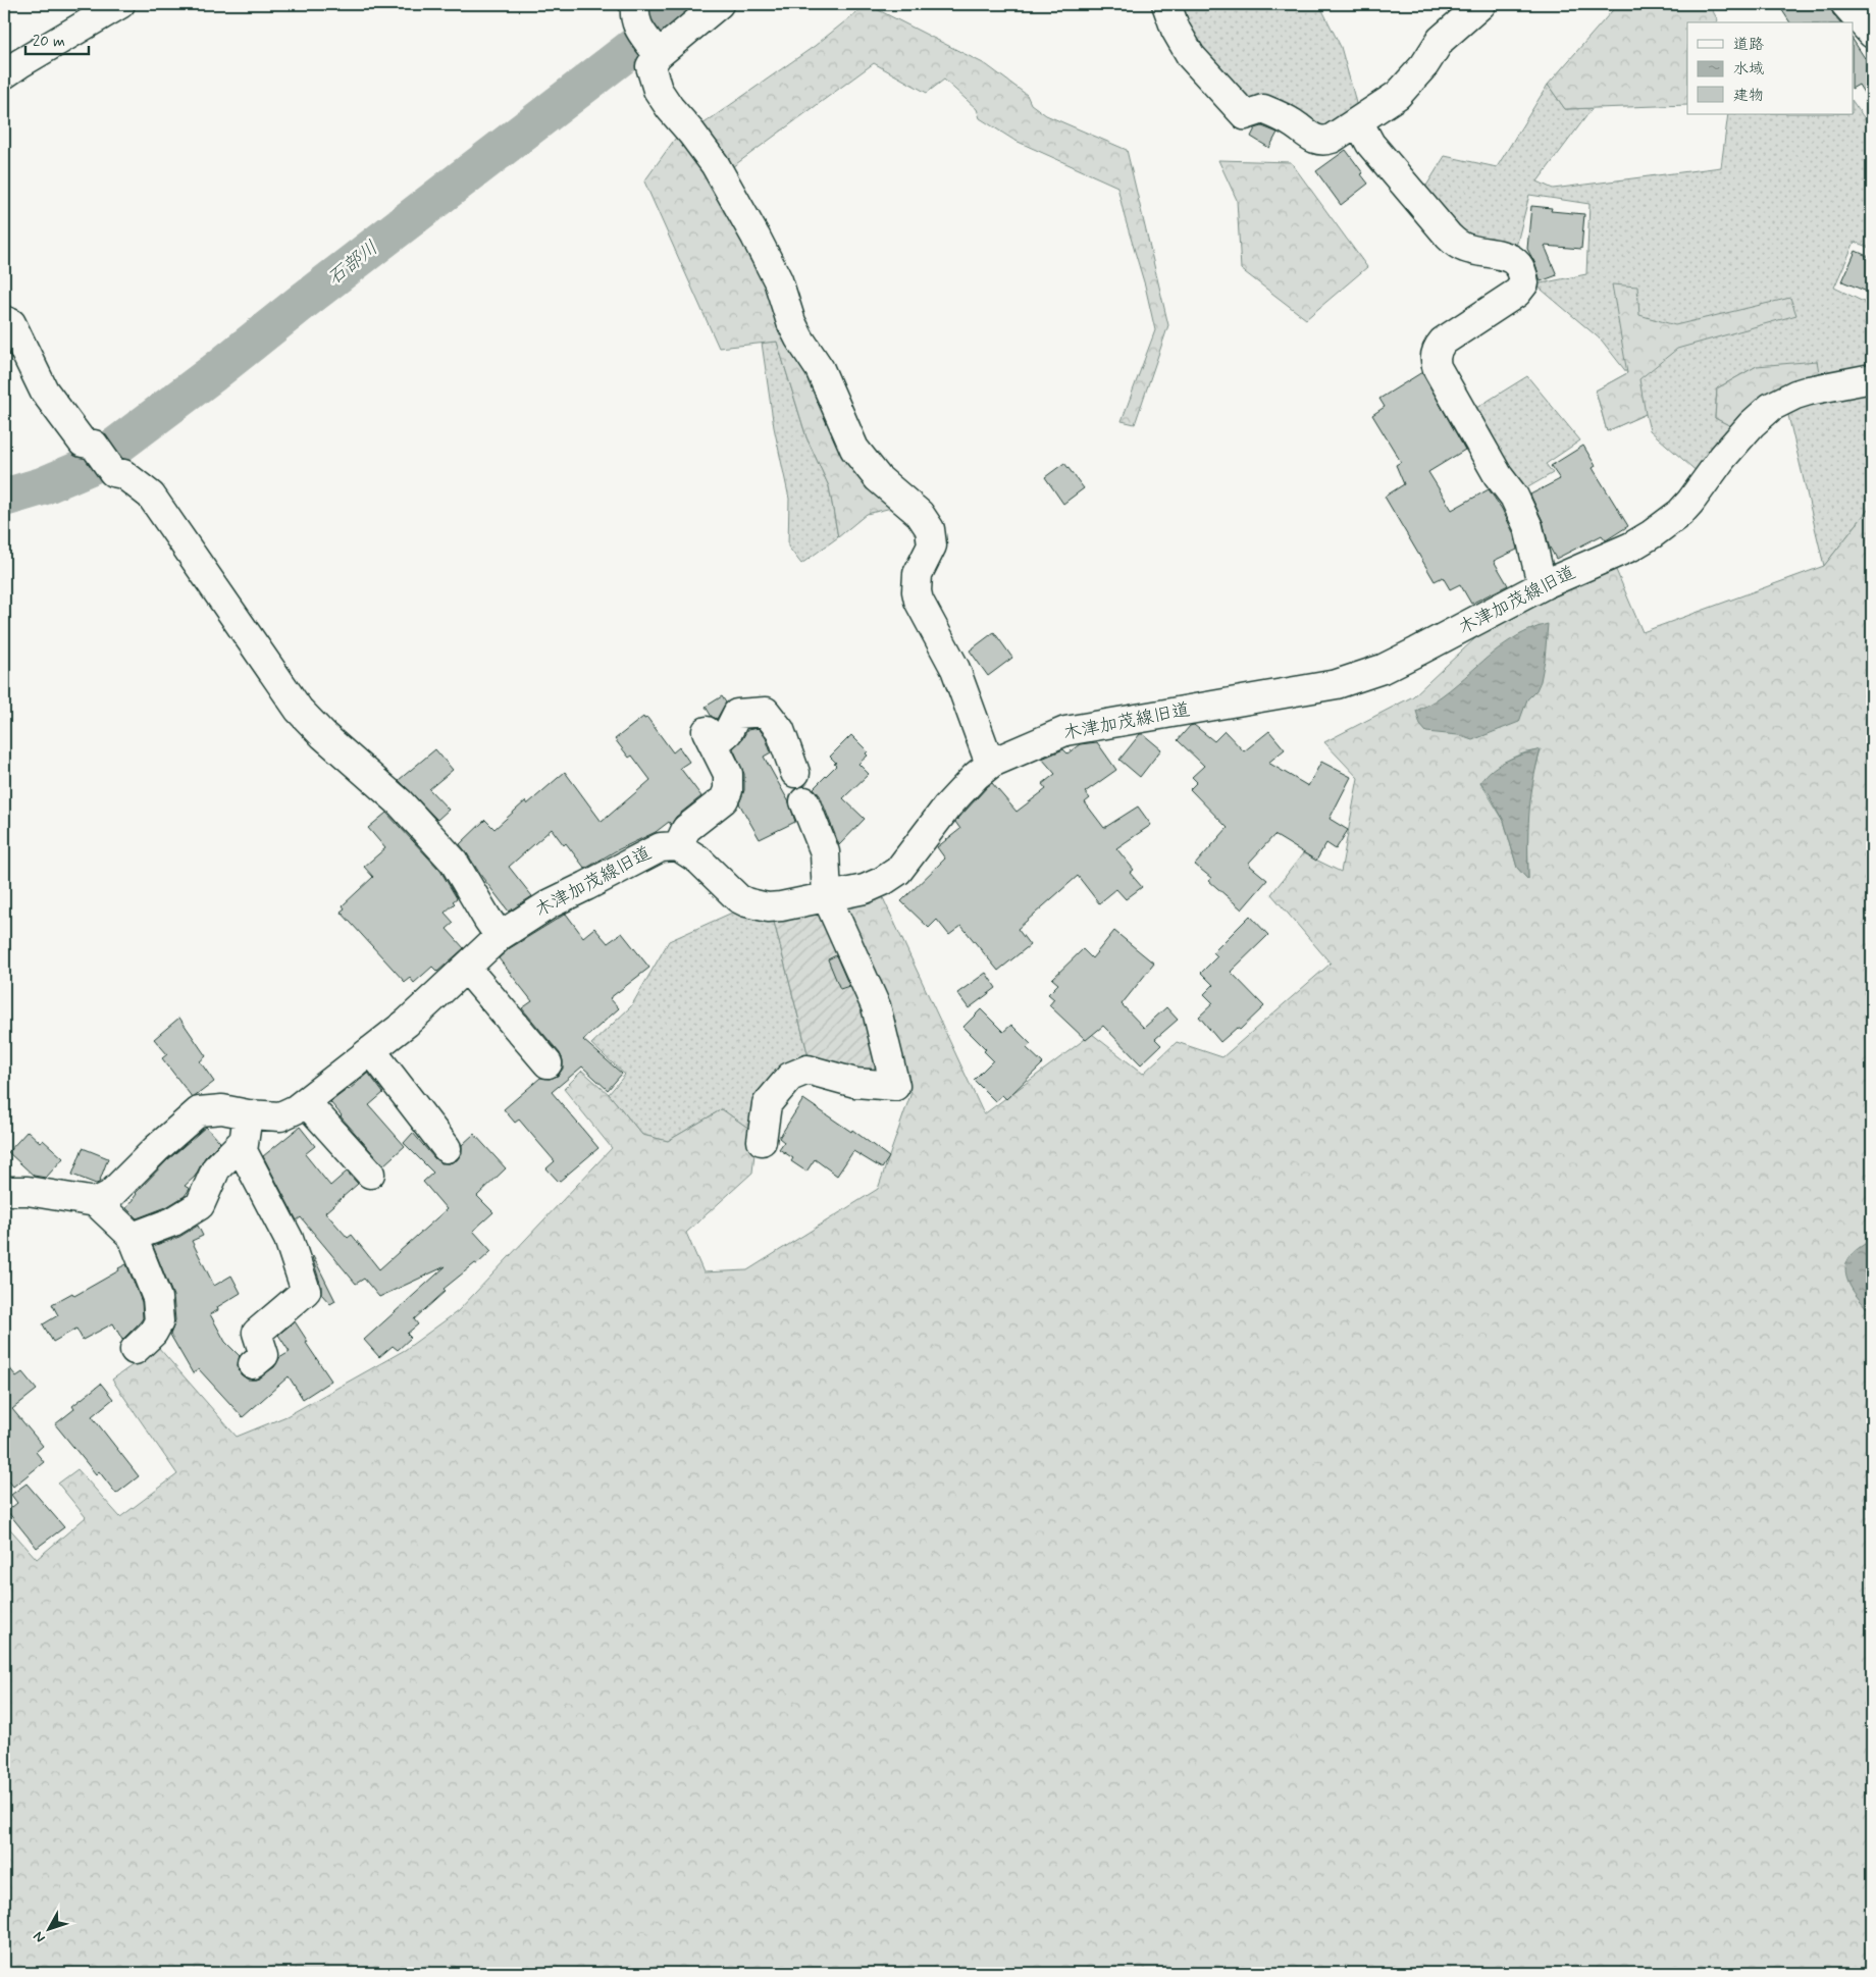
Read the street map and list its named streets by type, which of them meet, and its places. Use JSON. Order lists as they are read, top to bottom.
{
  "streets": {
    "street": ["木津加茂線旧道"]
  },
  "water": ["石部川"],
  "legend": ["道路", "水域", "建物"],
  "scale_bar": "20 m",
  "north": "bottom left"
}
